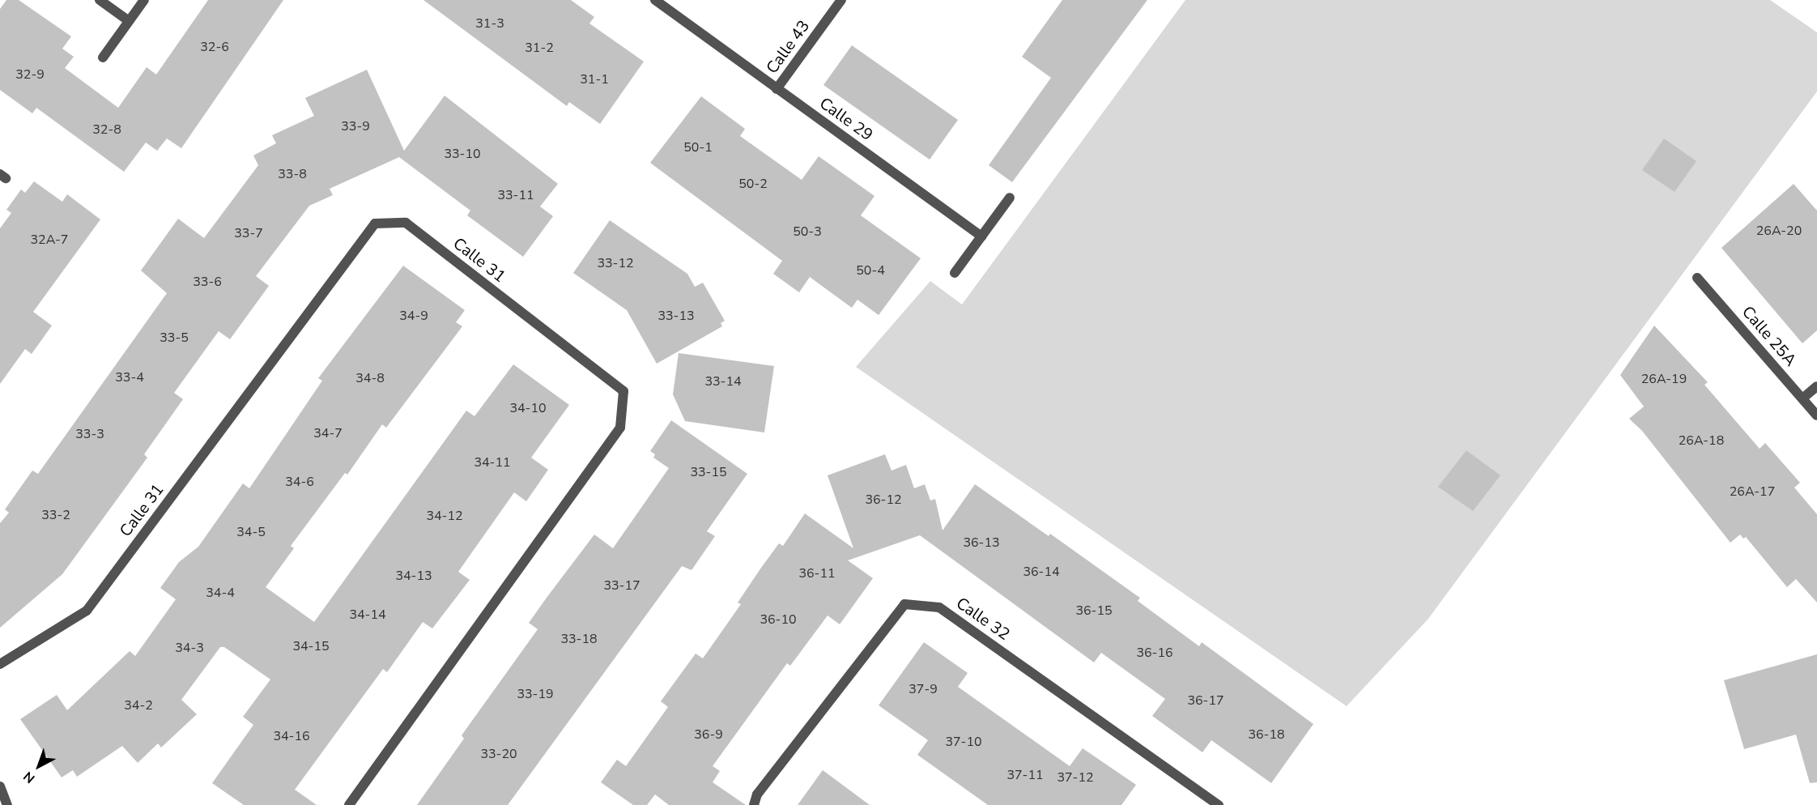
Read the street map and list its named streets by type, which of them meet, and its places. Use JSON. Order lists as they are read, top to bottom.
{
  "streets": {
    "street": [
      "Calle 43",
      "Calle 29",
      "Calle 31",
      "Calle 25A",
      "Calle 32"
    ]
  },
  "crossings": [
    ["Calle 43", "Calle 29"]
  ],
  "house_numbers": [
    "31-3",
    "32-6",
    "31-2",
    "32-9",
    "31-1",
    "33-9",
    "32-8",
    "50-1",
    "33-10",
    "33-8",
    "50-2",
    "33-11",
    "26A-20",
    "50-3",
    "33-7",
    "32A-7",
    "33-12",
    "50-4",
    "33-6",
    "34-9",
    "33-13",
    "33-5",
    "33-4",
    "34-8",
    "26A-19",
    "33-14",
    "34-10",
    "34-7",
    "33-3",
    "26A-18",
    "34-11",
    "33-15",
    "34-6",
    "26A-17",
    "36-12",
    "33-2",
    "34-12",
    "34-5",
    "36-13",
    "36-14",
    "36-11",
    "34-13",
    "33-17",
    "34-4",
    "36-15",
    "34-14",
    "36-10",
    "33-18",
    "34-15",
    "34-3",
    "36-16",
    "37-9",
    "33-19",
    "36-17",
    "34-2",
    "36-9",
    "36-18",
    "34-16",
    "37-10",
    "33-20",
    "37-11",
    "37-12"
  ],
  "north": "bottom left"
}
